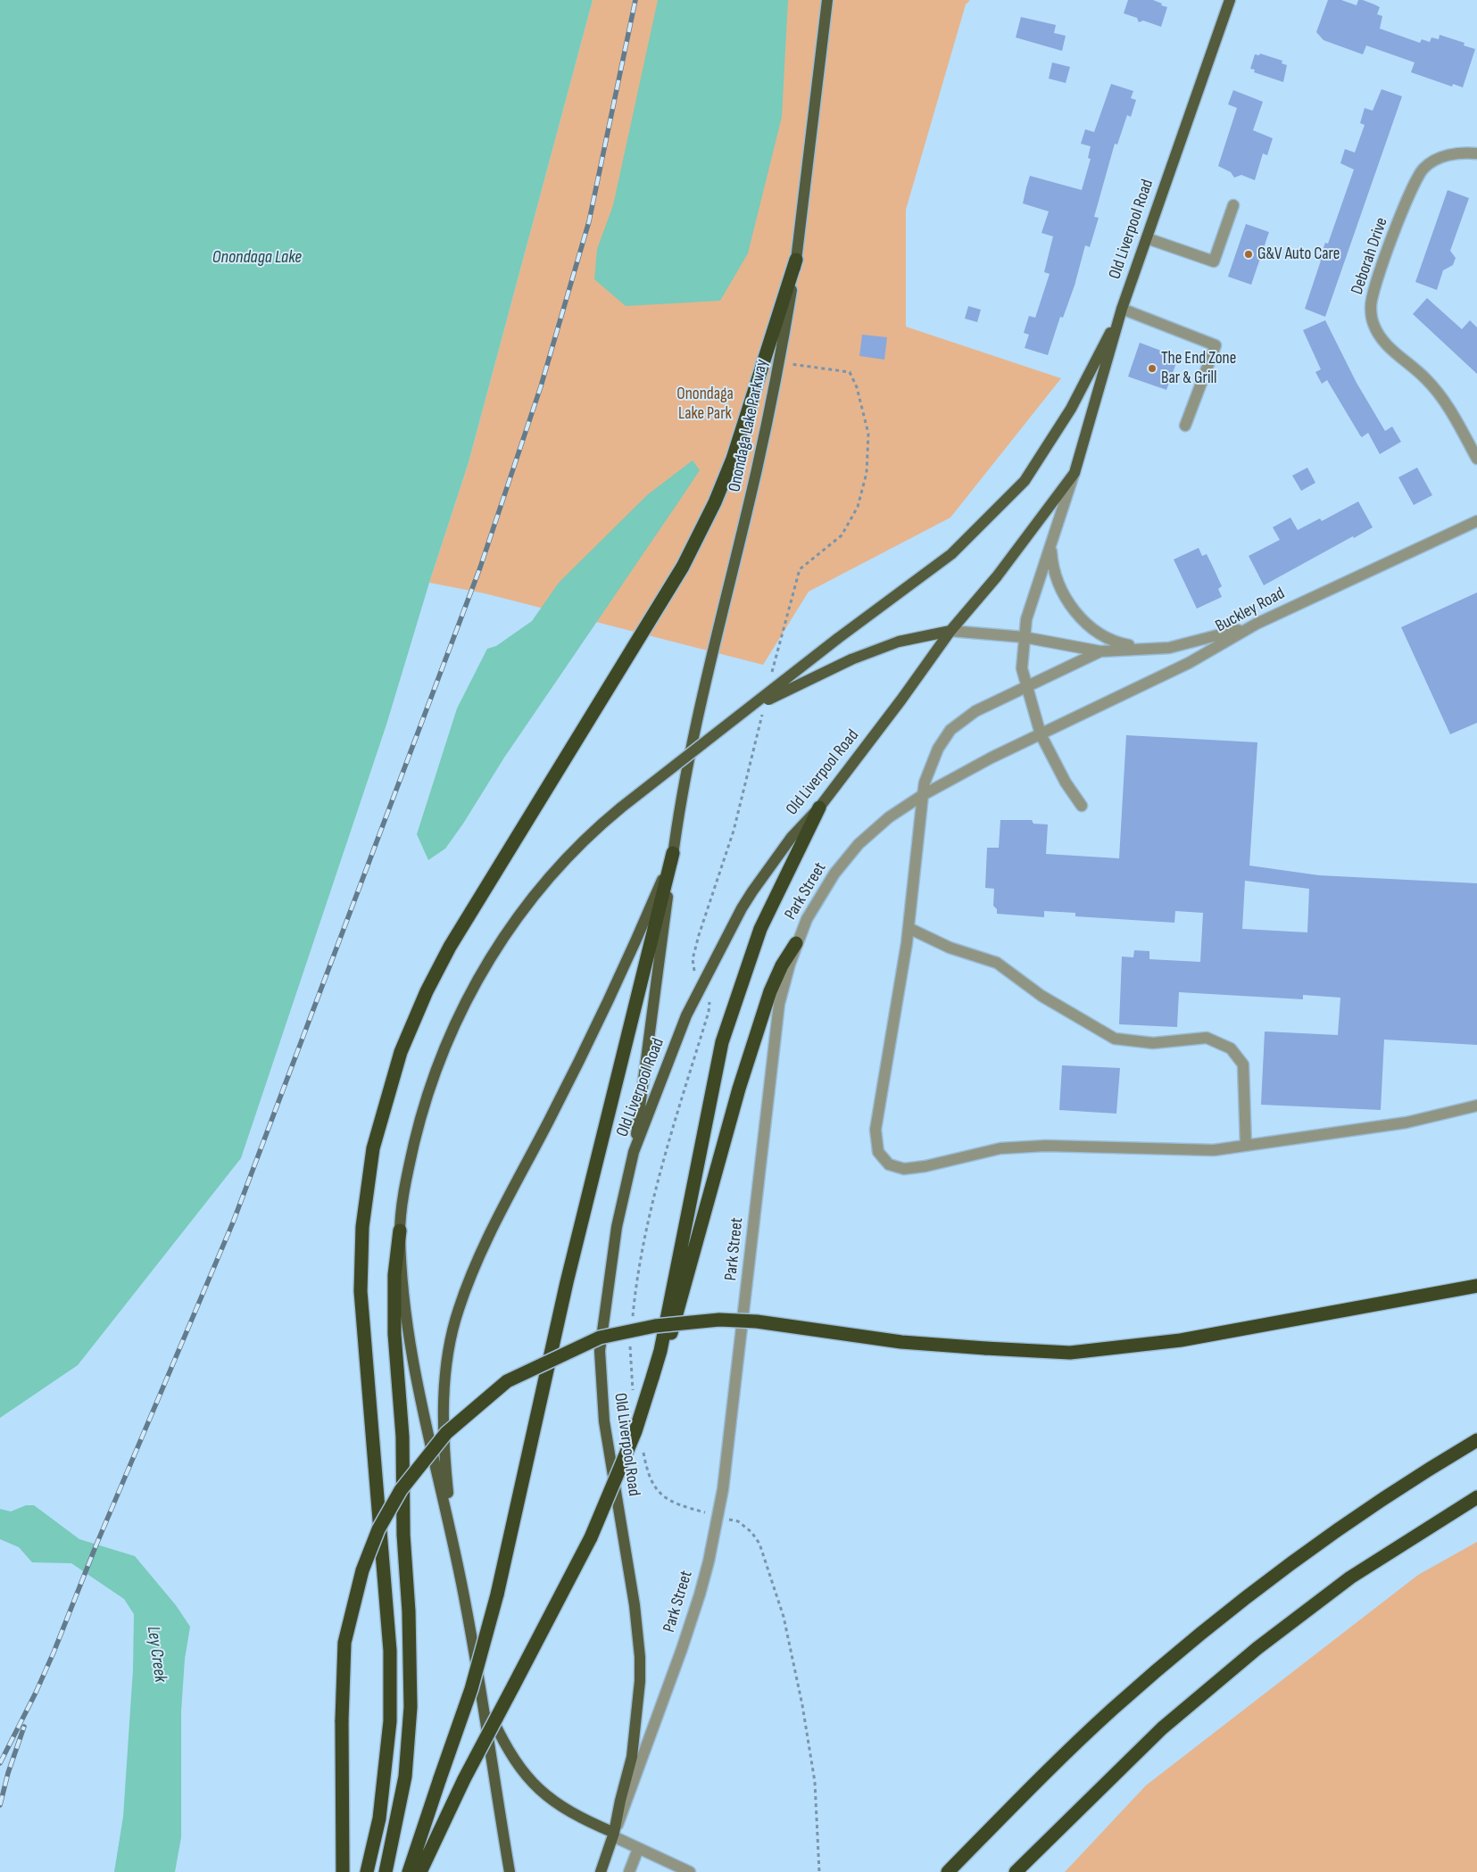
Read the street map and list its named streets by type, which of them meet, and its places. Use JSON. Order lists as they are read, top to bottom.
{
  "streets": {
    "main road": ["Old Liverpool Road", "Onondaga Lake Parkway", "Park Street"],
    "street": ["Deborah Drive", "Buckley Road"]
  },
  "crossings": [
    ["Old Liverpool Road", "Buckley Road"],
    ["Old Liverpool Road", "Park Street"],
    ["Buckley Road", "Park Street"]
  ],
  "water": ["Onondaga Lake", "Ley Creek"],
  "parks": ["Onondaga Lake Park"],
  "places": ["G&V Auto Care", "The End Zone Bar & Grill"]
}
